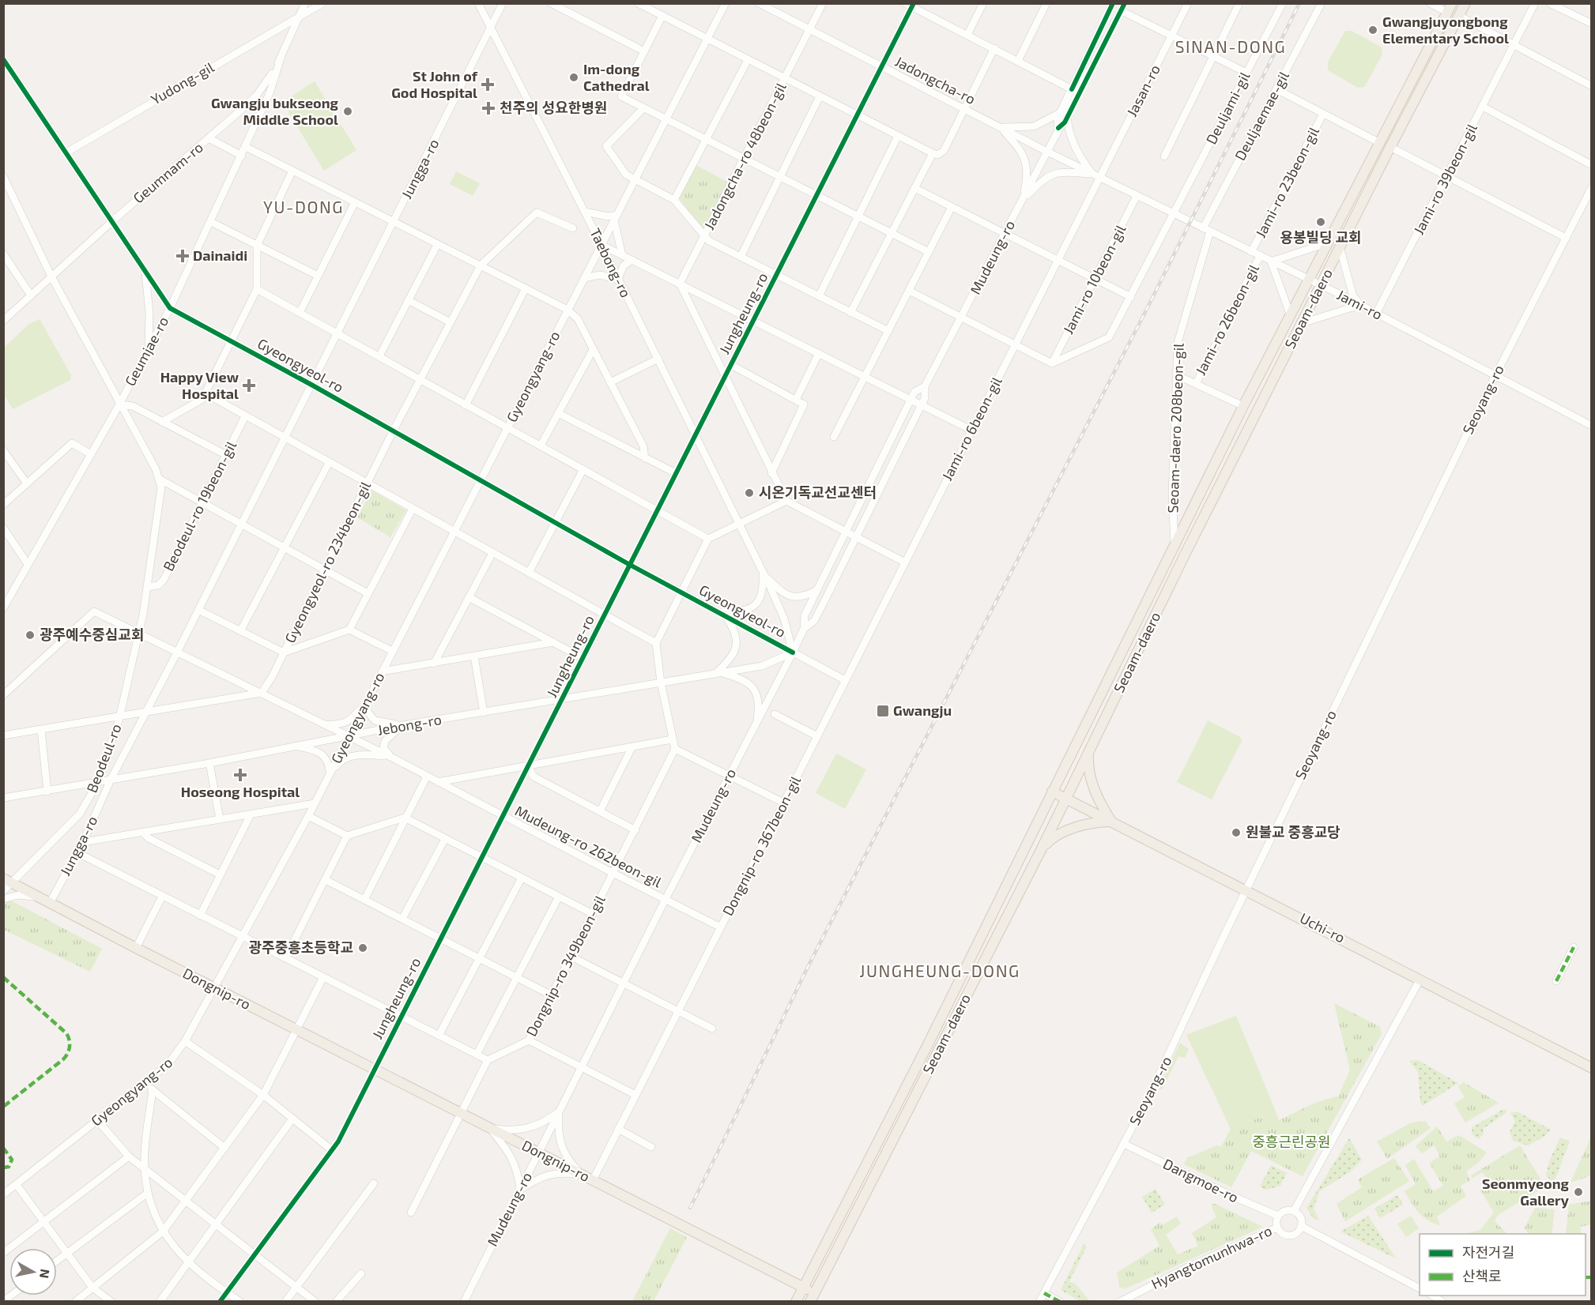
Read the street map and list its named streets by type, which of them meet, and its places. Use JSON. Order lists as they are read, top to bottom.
{
  "streets": {
    "main road": ["Seoam-daero", "Uchi-ro", "Dongnip-ro"],
    "street": [
      "Jadongcha-ro",
      "Yudong-gil",
      "Jasan-ro",
      "Deuljami-gil",
      "Deuljaemae-gil",
      "Jadongcha-ro 48beon-gil",
      "Jungga-ro",
      "Geumnam-ro",
      "Jami-ro 39beon-gil",
      "Jami-ro 23beon-gil",
      "Mudeung-ro",
      "Taebong-ro",
      "Jami-ro 10beon-gil",
      "Jami-ro",
      "Jungheung-ro",
      "Jami-ro 26beon-gil",
      "Geumjae-ro",
      "Gyeongyeol-ro",
      "Gyeongyang-ro",
      "Seoyang-ro",
      "Seoam-daero 208beon-gil",
      "Jami-ro 6beon-gil",
      "Beodeul-ro 19beon-gil",
      "Gyeongyeol-ro 234beon-gil",
      "Jebong-ro",
      "Beodeul-ro",
      "Dongnip-ro 367beon-gil",
      "Mudeung-ro 262beon-gil",
      "Dongnip-ro 349beon-gil",
      "Dangmoe-ro",
      "Hyangtomunhwa-ro"
    ]
  },
  "crossings": [
    ["Jadongcha-ro", "Jadongcha-ro 48beon-gil"],
    ["Jadongcha-ro", "Mudeung-ro"],
    ["Jadongcha-ro", "Jami-ro"],
    ["Jadongcha-ro", "Jungheung-ro"],
    ["Yudong-gil", "Geumnam-ro"],
    ["Yudong-gil", "Gyeongyeol-ro"],
    ["Jasan-ro", "Jami-ro"],
    ["Jasan-ro", "Jami-ro 6beon-gil"],
    ["Deuljami-gil", "Jami-ro 10beon-gil"],
    ["Deuljami-gil", "Jami-ro"],
    ["Deuljaemae-gil", "Jami-ro"],
    ["Deuljaemae-gil", "Seoam-daero 208beon-gil"],
    ["Jungga-ro", "Taebong-ro"],
    ["Jungga-ro", "Gyeongyeol-ro"],
    ["Jungga-ro", "Jebong-ro"],
    ["Jungga-ro", "Dongnip-ro"],
    ["Geumnam-ro", "Geumjae-ro"],
    ["Geumnam-ro", "Gyeongyeol-ro"],
    ["Geumnam-ro", "Beodeul-ro"],
    ["Jami-ro 39beon-gil", "Jami-ro"],
    ["Jami-ro 23beon-gil", "Jami-ro"],
    ["Mudeung-ro", "Taebong-ro"],
    ["Mudeung-ro", "Jami-ro"],
    ["Mudeung-ro", "Gyeongyeol-ro"],
    ["Mudeung-ro", "Jebong-ro"],
    ["Mudeung-ro", "Mudeung-ro 262beon-gil"],
    ["Mudeung-ro", "Dongnip-ro 349beon-gil"],
    ["Mudeung-ro", "Dongnip-ro"],
    ["Taebong-ro", "Jungheung-ro"],
    ["Taebong-ro", "Gyeongyeol-ro"],
    ["Taebong-ro", "Gyeongyang-ro"],
    ["Taebong-ro", "Jebong-ro"],
    ["Jami-ro 10beon-gil", "Jami-ro"],
    ["Jami-ro", "Seoam-daero"],
    ["Jami-ro", "Jami-ro 26beon-gil"],
    ["Jami-ro", "Seoyang-ro"],
    ["Jami-ro", "Seoam-daero 208beon-gil"],
    ["Jami-ro", "Jami-ro 6beon-gil"],
    ["Seoam-daero", "Seoam-daero 208beon-gil"],
    ["Seoam-daero", "Uchi-ro"],
    ["Seoam-daero", "Dongnip-ro"],
    ["Jungheung-ro", "Gyeongyeol-ro"],
    ["Jungheung-ro", "Jebong-ro"],
    ["Jungheung-ro", "Mudeung-ro 262beon-gil"],
    ["Jungheung-ro", "Dongnip-ro"],
    ["Geumjae-ro", "Gyeongyeol-ro"],
    ["Geumjae-ro", "Beodeul-ro"],
    ["Gyeongyeol-ro", "Gyeongyang-ro"],
    ["Gyeongyeol-ro", "Jami-ro 6beon-gil"],
    ["Gyeongyeol-ro", "Gyeongyeol-ro 234beon-gil"],
    ["Gyeongyeol-ro", "Jebong-ro"],
    ["Gyeongyeol-ro", "Dongnip-ro 367beon-gil"],
    ["Gyeongyang-ro", "Jebong-ro"],
    ["Gyeongyang-ro", "Mudeung-ro 262beon-gil"],
    ["Gyeongyang-ro", "Dongnip-ro"],
    ["Seoyang-ro", "Uchi-ro"],
    ["Seoyang-ro", "Dangmoe-ro"],
    ["Jami-ro 6beon-gil", "Dongnip-ro 367beon-gil"],
    ["Beodeul-ro 19beon-gil", "Beodeul-ro"],
    ["Jebong-ro", "Beodeul-ro"],
    ["Jebong-ro", "Mudeung-ro 262beon-gil"],
    ["Jebong-ro", "Dongnip-ro 349beon-gil"],
    ["Beodeul-ro", "Dongnip-ro"],
    ["Dongnip-ro 367beon-gil", "Mudeung-ro 262beon-gil"],
    ["Dongnip-ro 367beon-gil", "Dongnip-ro"],
    ["Mudeung-ro 262beon-gil", "Dongnip-ro 349beon-gil"],
    ["Dangmoe-ro", "Hyangtomunhwa-ro"]
  ],
  "districts": ["SINAN-DONG", "YU-DONG", "JUNGHEUNG-DONG"],
  "parks": ["중흥근린공원"],
  "places": {
    "other": [
      "Gwangjuyongbong Elementary School",
      "Im-dong Cathedral",
      "Gwangju bukseong Middle School",
      "용봉빌딩 교회",
      "시온기독교선교센터",
      "광주예수중심교회",
      "원불교 중흥교당",
      "광주중흥초등학교",
      "Seonmyeong Gallery"
    ],
    "health": [
      "St John of God Hospital",
      "천주의 성요한병원",
      "Dainaidi",
      "Happy View Hospital",
      "Hoseong Hospital"
    ],
    "transit": ["Gwangju"]
  },
  "legend": ["자전거길", "산책로"],
  "north": "right"
}
